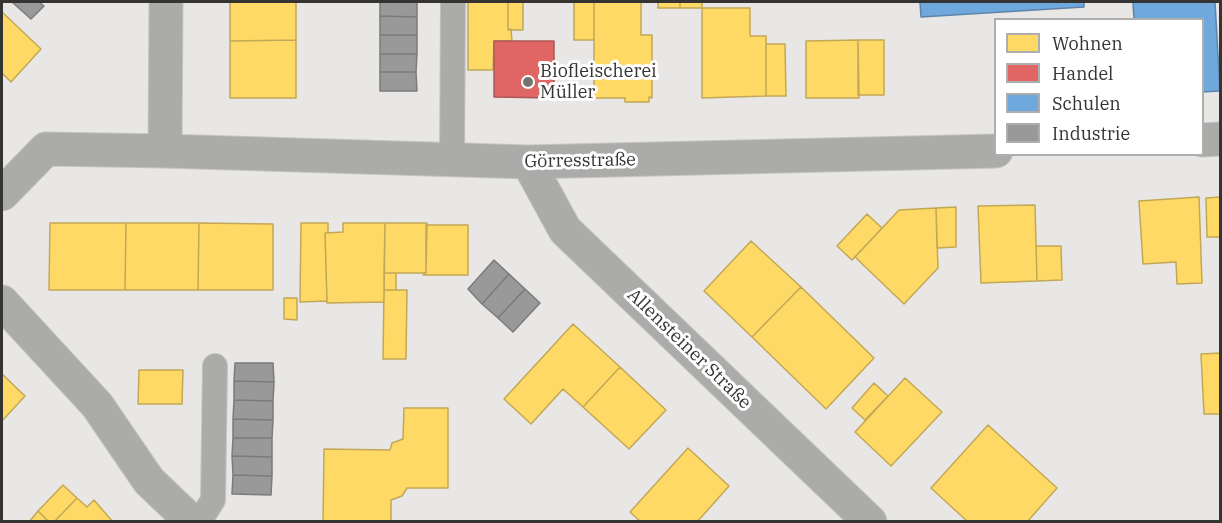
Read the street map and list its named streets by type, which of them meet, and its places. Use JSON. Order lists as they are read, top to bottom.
{
  "streets": {
    "street": ["Görresstraße", "Allensteiner Straße"]
  },
  "crossings": [
    ["Görresstraße", "Allensteiner Straße"]
  ],
  "places": ["Biofleischerei Müller"],
  "legend": [
    "Wohnen",
    "Handel",
    "Schulen",
    "Industrie"
  ]
}
